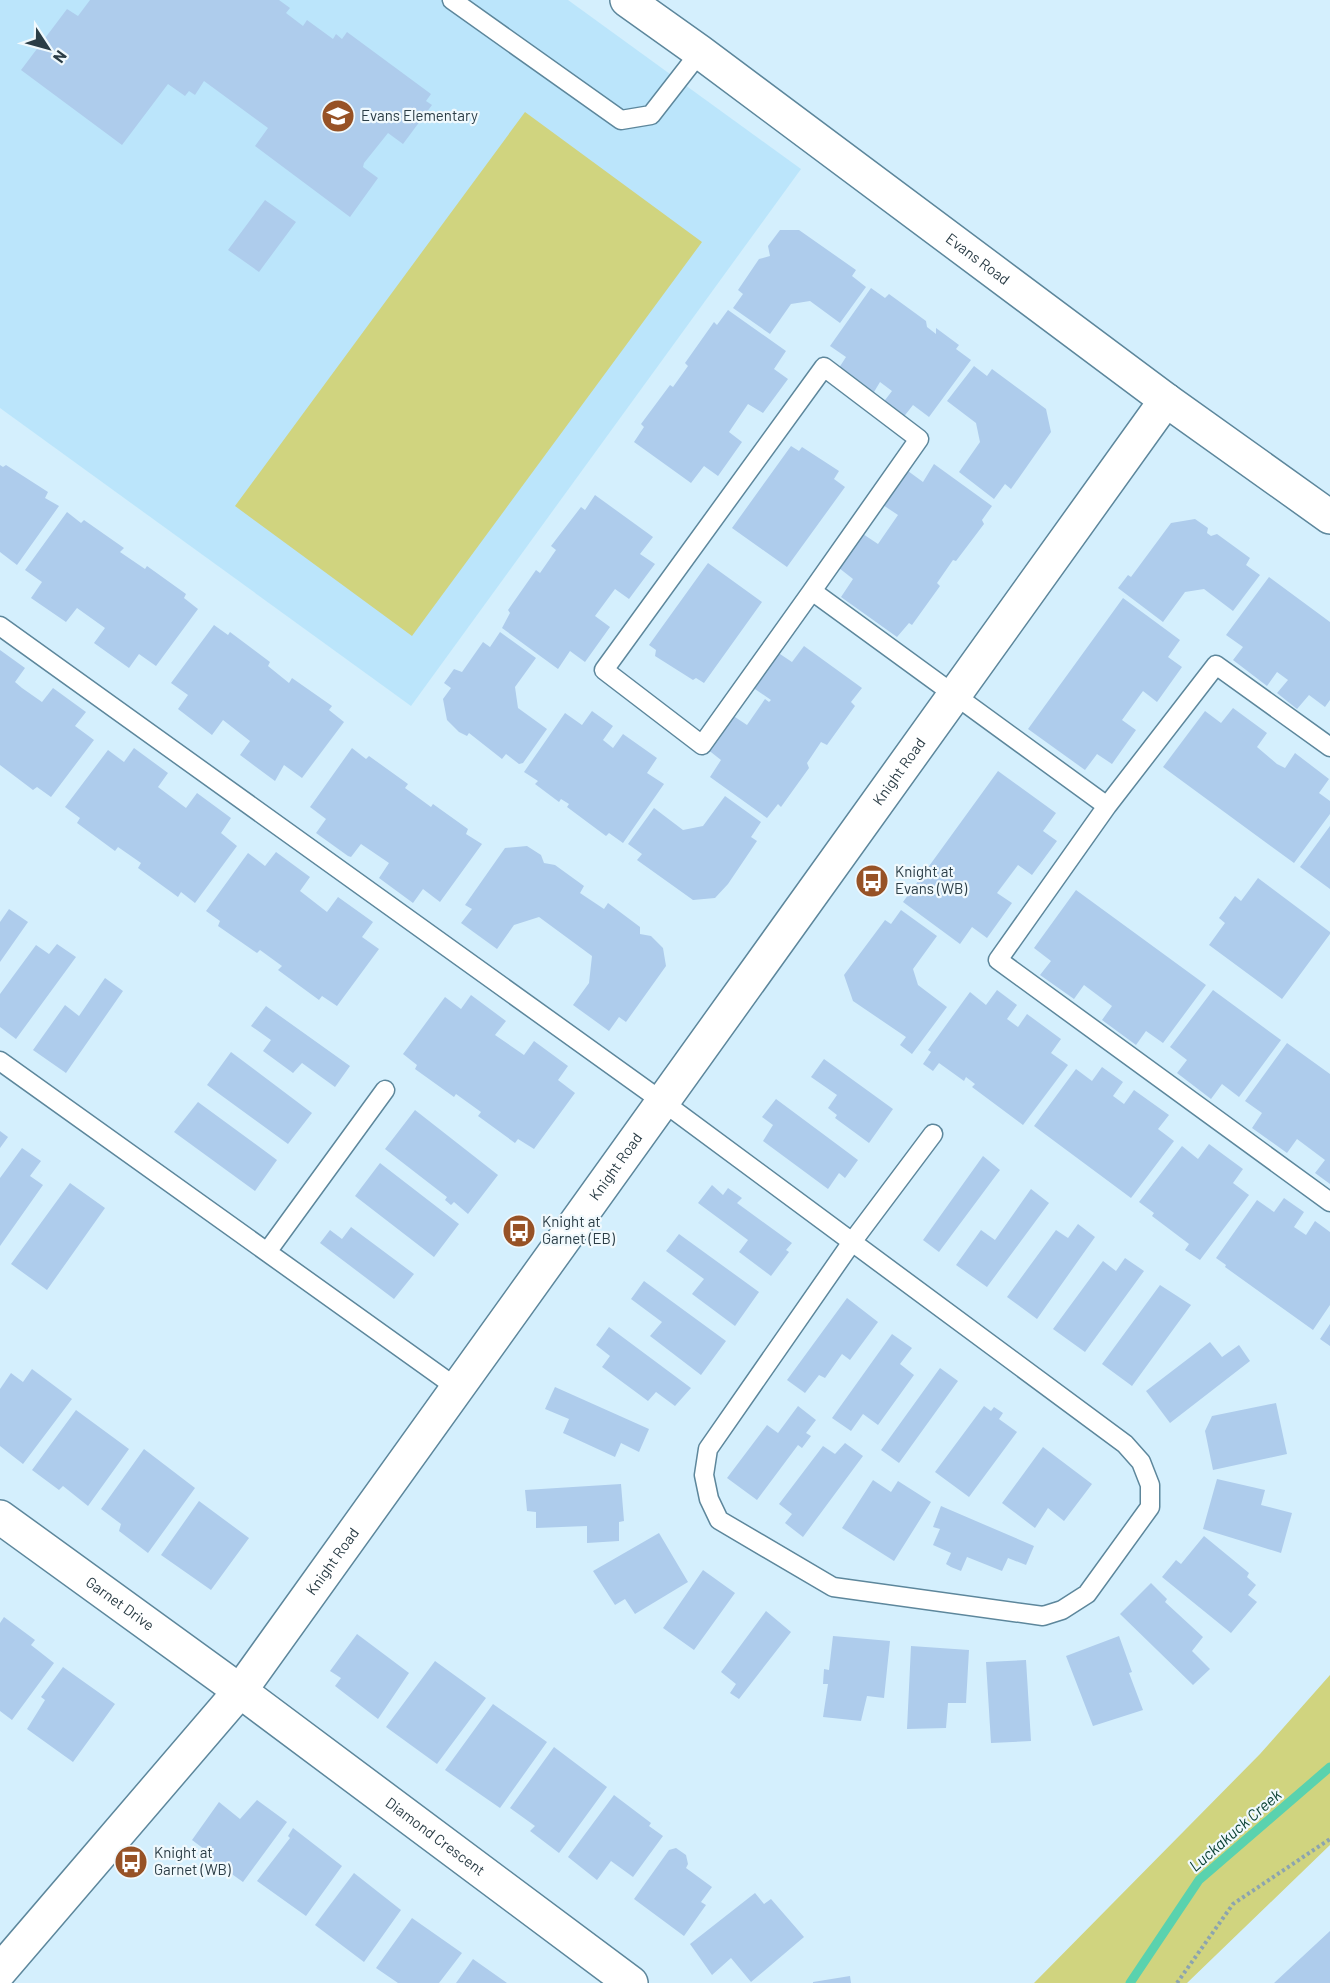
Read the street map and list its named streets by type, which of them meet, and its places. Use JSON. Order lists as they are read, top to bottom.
{
  "streets": {
    "street": [
      "Evans Road",
      "Knight Road",
      "Garnet Drive",
      "Diamond Crescent"
    ]
  },
  "crossings": [
    ["Evans Road", "Knight Road"],
    ["Knight Road", "Garnet Drive"],
    ["Knight Road", "Diamond Crescent"],
    ["Garnet Drive", "Diamond Crescent"]
  ],
  "water": ["Luckakuck Creek"],
  "places": {
    "school or university": ["Evans Elementary"],
    "bus stop": ["Knight at Evans (WB)", "Knight at Garnet (EB)", "Knight at Garnet (WB)"]
  },
  "north": "bottom right"
}
